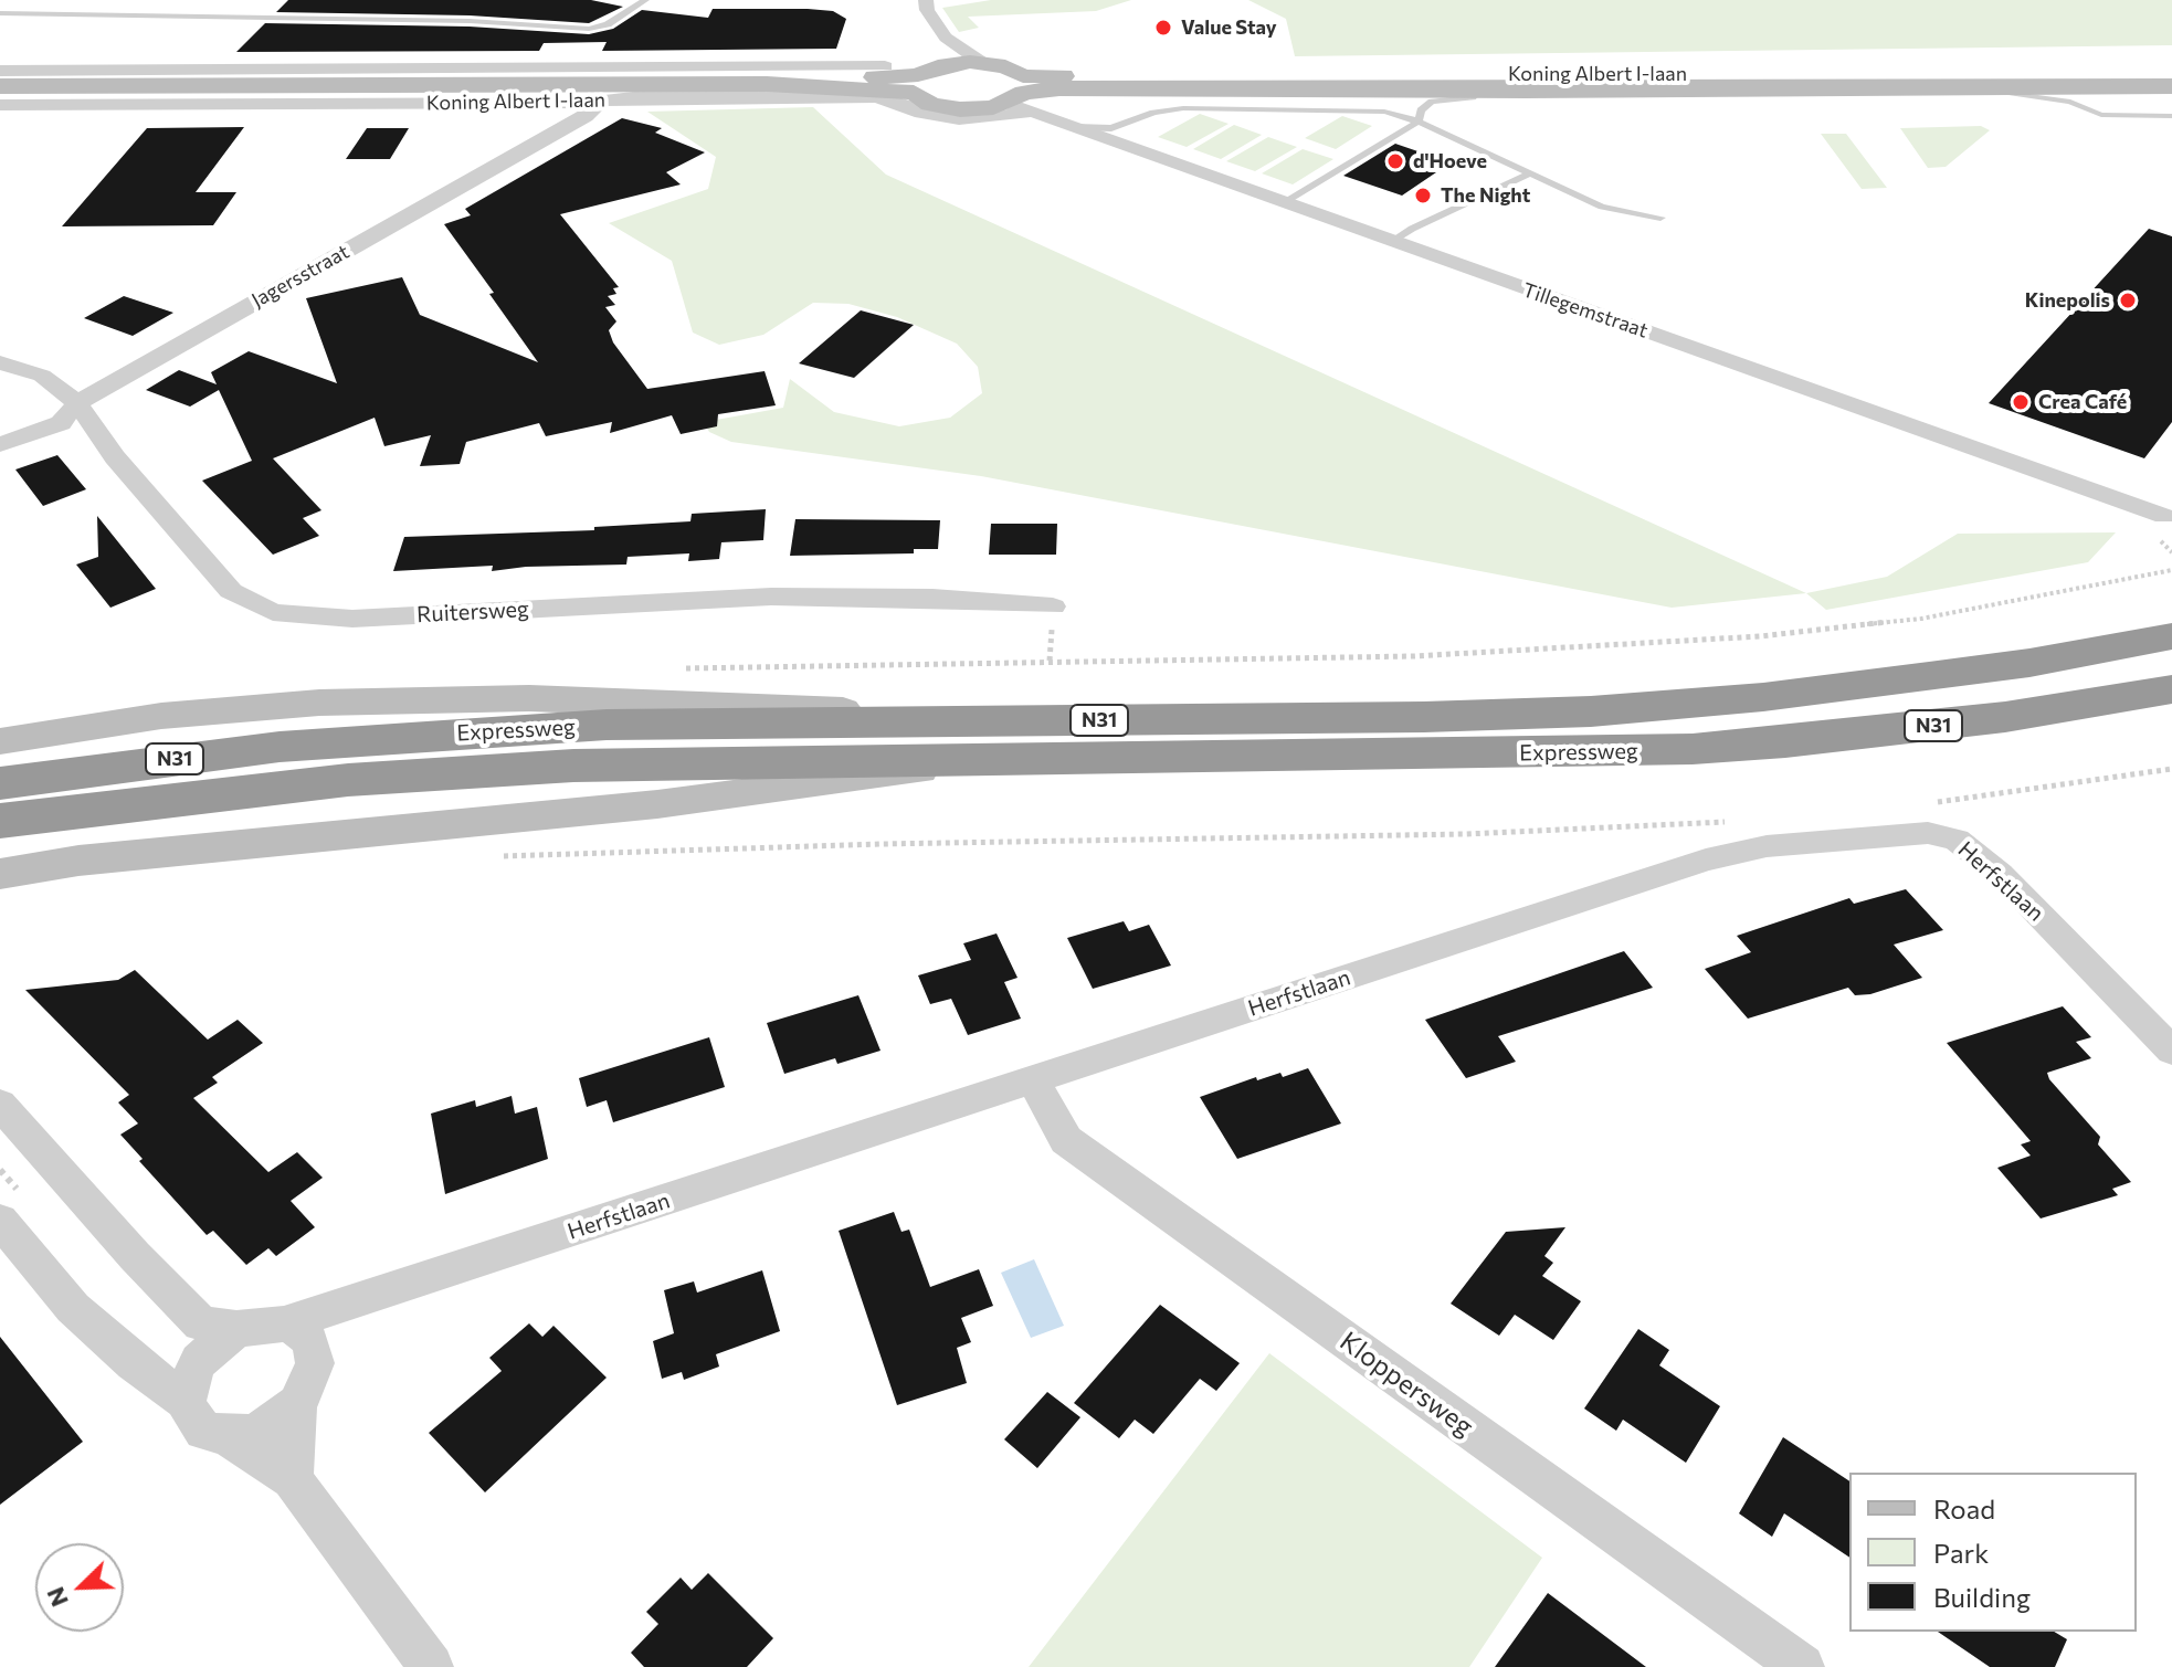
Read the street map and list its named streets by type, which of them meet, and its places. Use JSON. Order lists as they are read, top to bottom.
{
  "streets": {
    "highway": ["N31", "Expressweg"],
    "main road": ["Koning Albert I-laan"],
    "street": [
      "Jagersstraat",
      "Tillegemstraat",
      "Ruitersweg",
      "Herfstlaan",
      "Kloppersweg"
    ]
  },
  "crossings": [
    ["Koning Albert I-laan", "Jagersstraat"],
    ["Koning Albert I-laan", "Tillegemstraat"],
    ["Jagersstraat", "Ruitersweg"],
    ["Herfstlaan", "Kloppersweg"]
  ],
  "places": [
    "Value Stay",
    "d'Hoeve",
    "The Night",
    "Kinepolis",
    "Crea Café"
  ],
  "legend": ["Road", "Park", "Building"],
  "north": "bottom left"
}
